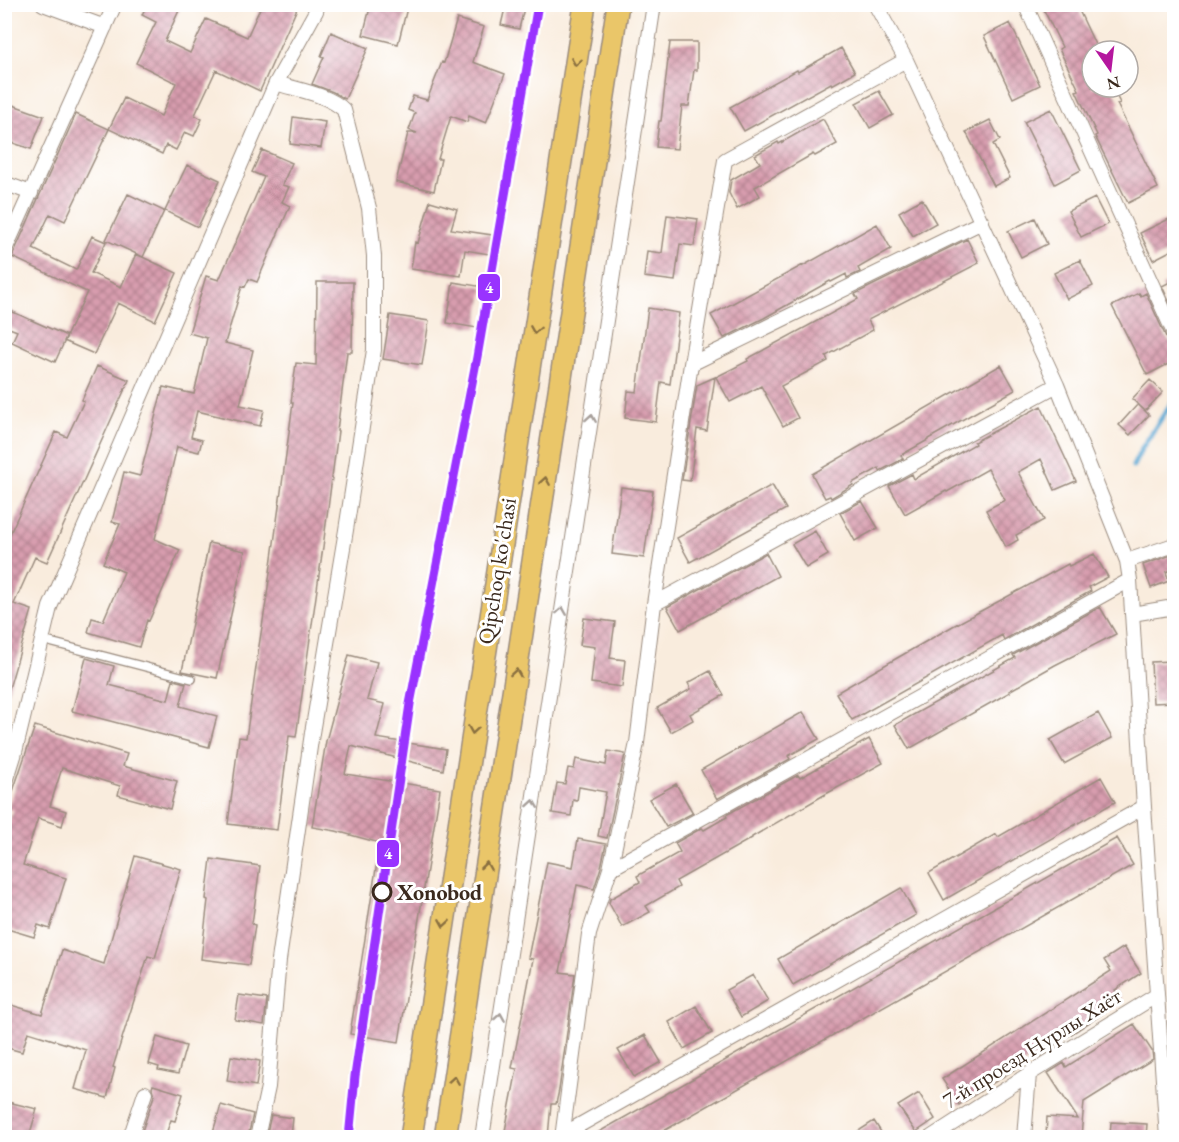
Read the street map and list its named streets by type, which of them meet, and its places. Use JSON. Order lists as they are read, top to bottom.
{
  "streets": {
    "main road": ["Qipchoq ko'chasi"],
    "street": ["7-й проезд Нурлы Хаёт"]
  },
  "places": ["Xonobod"],
  "lines": ["transit line 4"],
  "north": "bottom"
}
